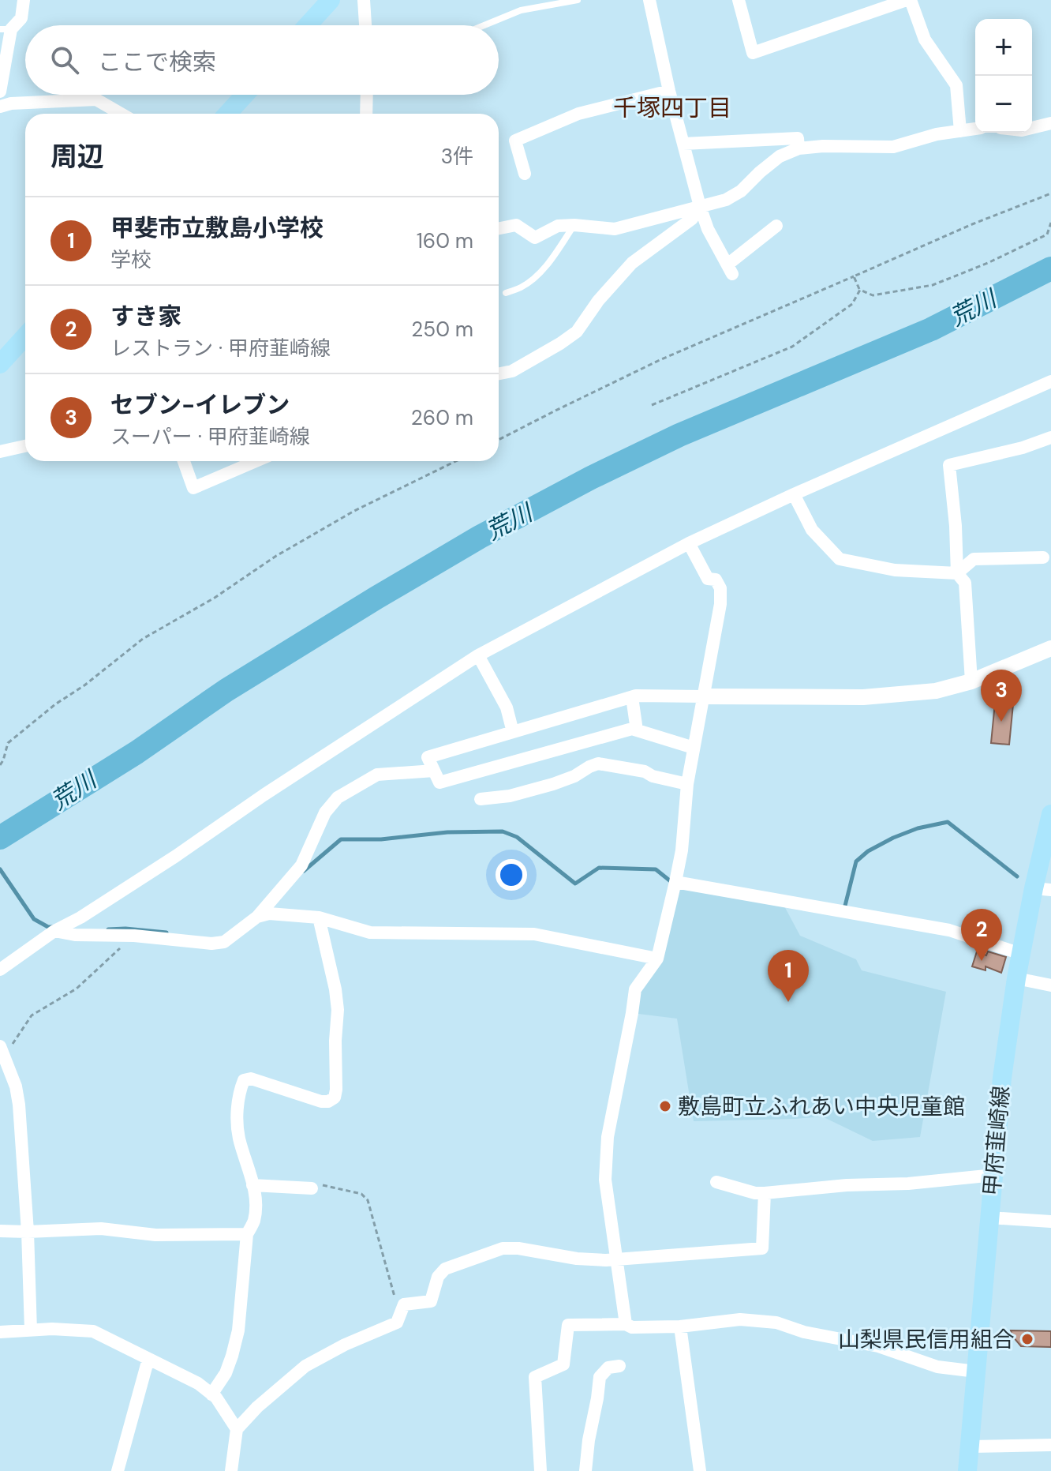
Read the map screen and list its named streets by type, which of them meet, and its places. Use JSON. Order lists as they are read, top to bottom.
{
  "streets": {
    "main road": ["甲府韮崎線"]
  },
  "districts": ["千塚四丁目"],
  "water": ["荒川"],
  "places": ["敷島町立ふれあい中央児童館", "山梨県民信用組合"],
  "page": {
    "map_buttons": ["+", "−"],
    "search": "ここで検索",
    "heading": ["周辺", "3件"],
    "list": [
      {
        "mark": "1",
        "name": "甲斐市立敷島小学校",
        "note": "学校",
        "value": "160 m"
      },
      {
        "mark": "2",
        "name": "すき家",
        "note": "レストラン · 甲府韮崎線",
        "value": "250 m"
      },
      {
        "mark": "3",
        "name": "セブン-イレブン",
        "note": "スーパー · 甲府韮崎線",
        "value": "260 m"
      }
    ],
    "pins": ["3", "2", "1"]
  }
}
